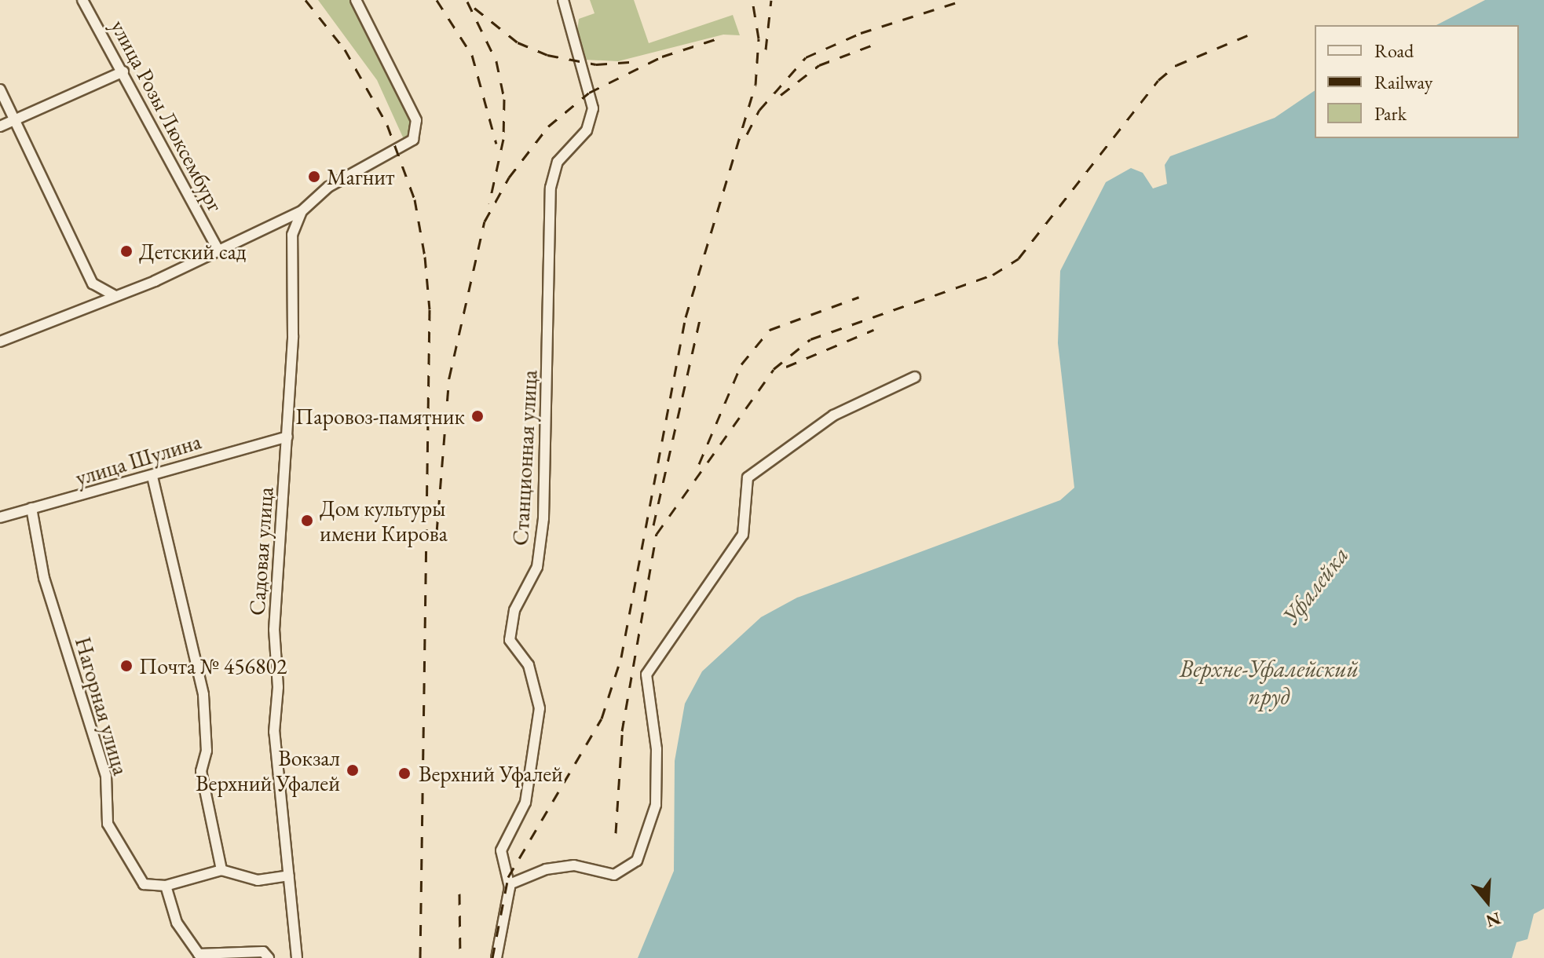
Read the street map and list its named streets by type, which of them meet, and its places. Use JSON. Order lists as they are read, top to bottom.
{
  "streets": {
    "street": [
      "улица Розы Люксембург",
      "Станционная улица",
      "улица Шулина",
      "Садовая улица",
      "Нагорная улица"
    ]
  },
  "crossings": [
    ["улица Шулина", "Садовая улица"],
    ["улица Шулина", "Нагорная улица"]
  ],
  "water": ["Уфалейка", "Верхне-Уфалейский пруд"],
  "places": [
    "Магнит",
    "Детский сад",
    "Паровоз-памятник",
    "Дом культуры имени Кирова",
    "Почта № 456802",
    "Вокзал Верхний Уфалей",
    "Верхний Уфалей"
  ],
  "legend": ["Road", "Railway", "Park"],
  "north": "bottom"
}
